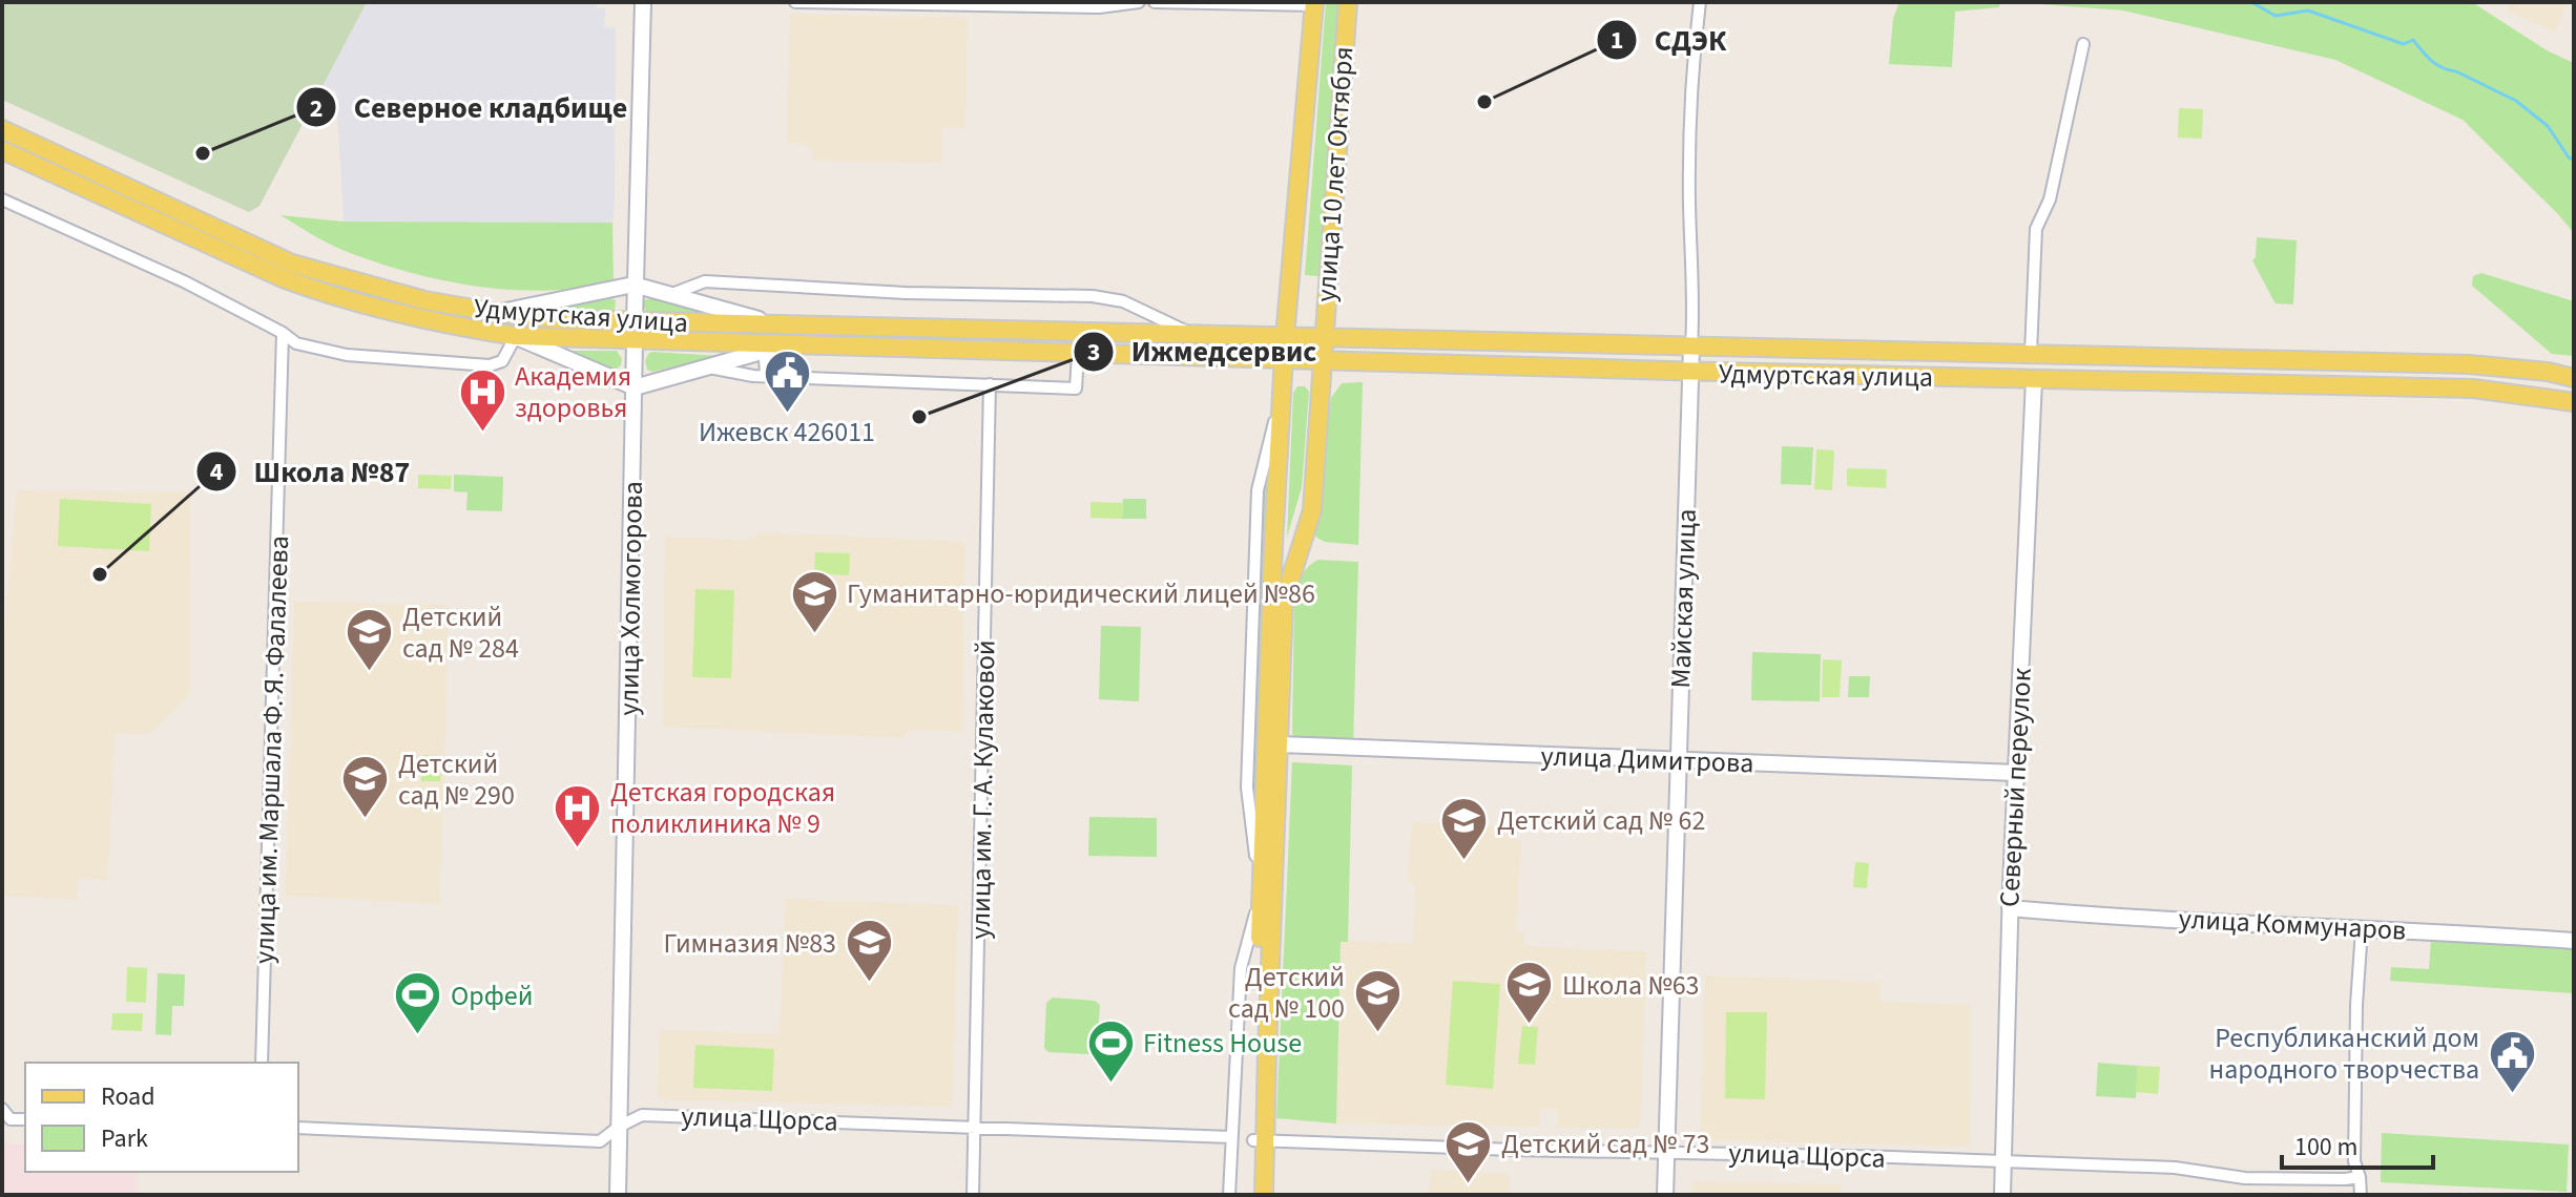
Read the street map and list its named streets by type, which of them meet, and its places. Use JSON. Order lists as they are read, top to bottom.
{
  "streets": {
    "main road": ["улица 10 лет Октября", "Удмуртская улица", "улица Холмогорова"],
    "street": [
      "Майская улица",
      "улица им. Маршала Ф. Я. Фалалеева",
      "улица Димитрова",
      "Северный переулок",
      "улица им. Г. А. Кулаковой",
      "улица Коммунаров",
      "улица Щорса"
    ]
  },
  "crossings": [
    ["улица 10 лет Октября", "Удмуртская улица"],
    ["улица 10 лет Октября", "улица Димитрова"],
    ["улица 10 лет Октября", "улица Щорса"],
    ["Удмуртская улица", "улица Холмогорова"],
    ["Удмуртская улица", "Майская улица"],
    ["Удмуртская улица", "улица им. Маршала Ф. Я. Фалалеева"],
    ["Удмуртская улица", "Северный переулок"],
    ["Удмуртская улица", "улица им. Г. А. Кулаковой"],
    ["улица Холмогорова", "улица Щорса"],
    ["Майская улица", "улица Димитрова"],
    ["Майская улица", "улица Щорса"],
    ["улица Димитрова", "Северный переулок"],
    ["Северный переулок", "улица Коммунаров"],
    ["Северный переулок", "улица Щорса"],
    ["улица им. Г. А. Кулаковой", "улица Щорса"]
  ],
  "places": {
    "other": [
      "СДЭК",
      "Северное кладбище",
      "Ижмедсервис",
      "Школа №87"
    ],
    "public building": ["Ижевск 426011", "Республиканский дом народного творчества"],
    "hospital": ["Академия здоровья", "Детская городская поликлиника № 9"],
    "school or university": [
      "Гуманитарно-юридический лицей №86",
      "Детский сад № 284",
      "Детский сад № 290",
      "Детский сад № 62",
      "Гимназия №83",
      "Школа №63",
      "Детский сад № 100",
      "Детский сад № 73"
    ],
    "sports": ["Орфей", "Fitness House"]
  },
  "legend": ["Road", "Park"],
  "scale_bar": "100 m"
}
